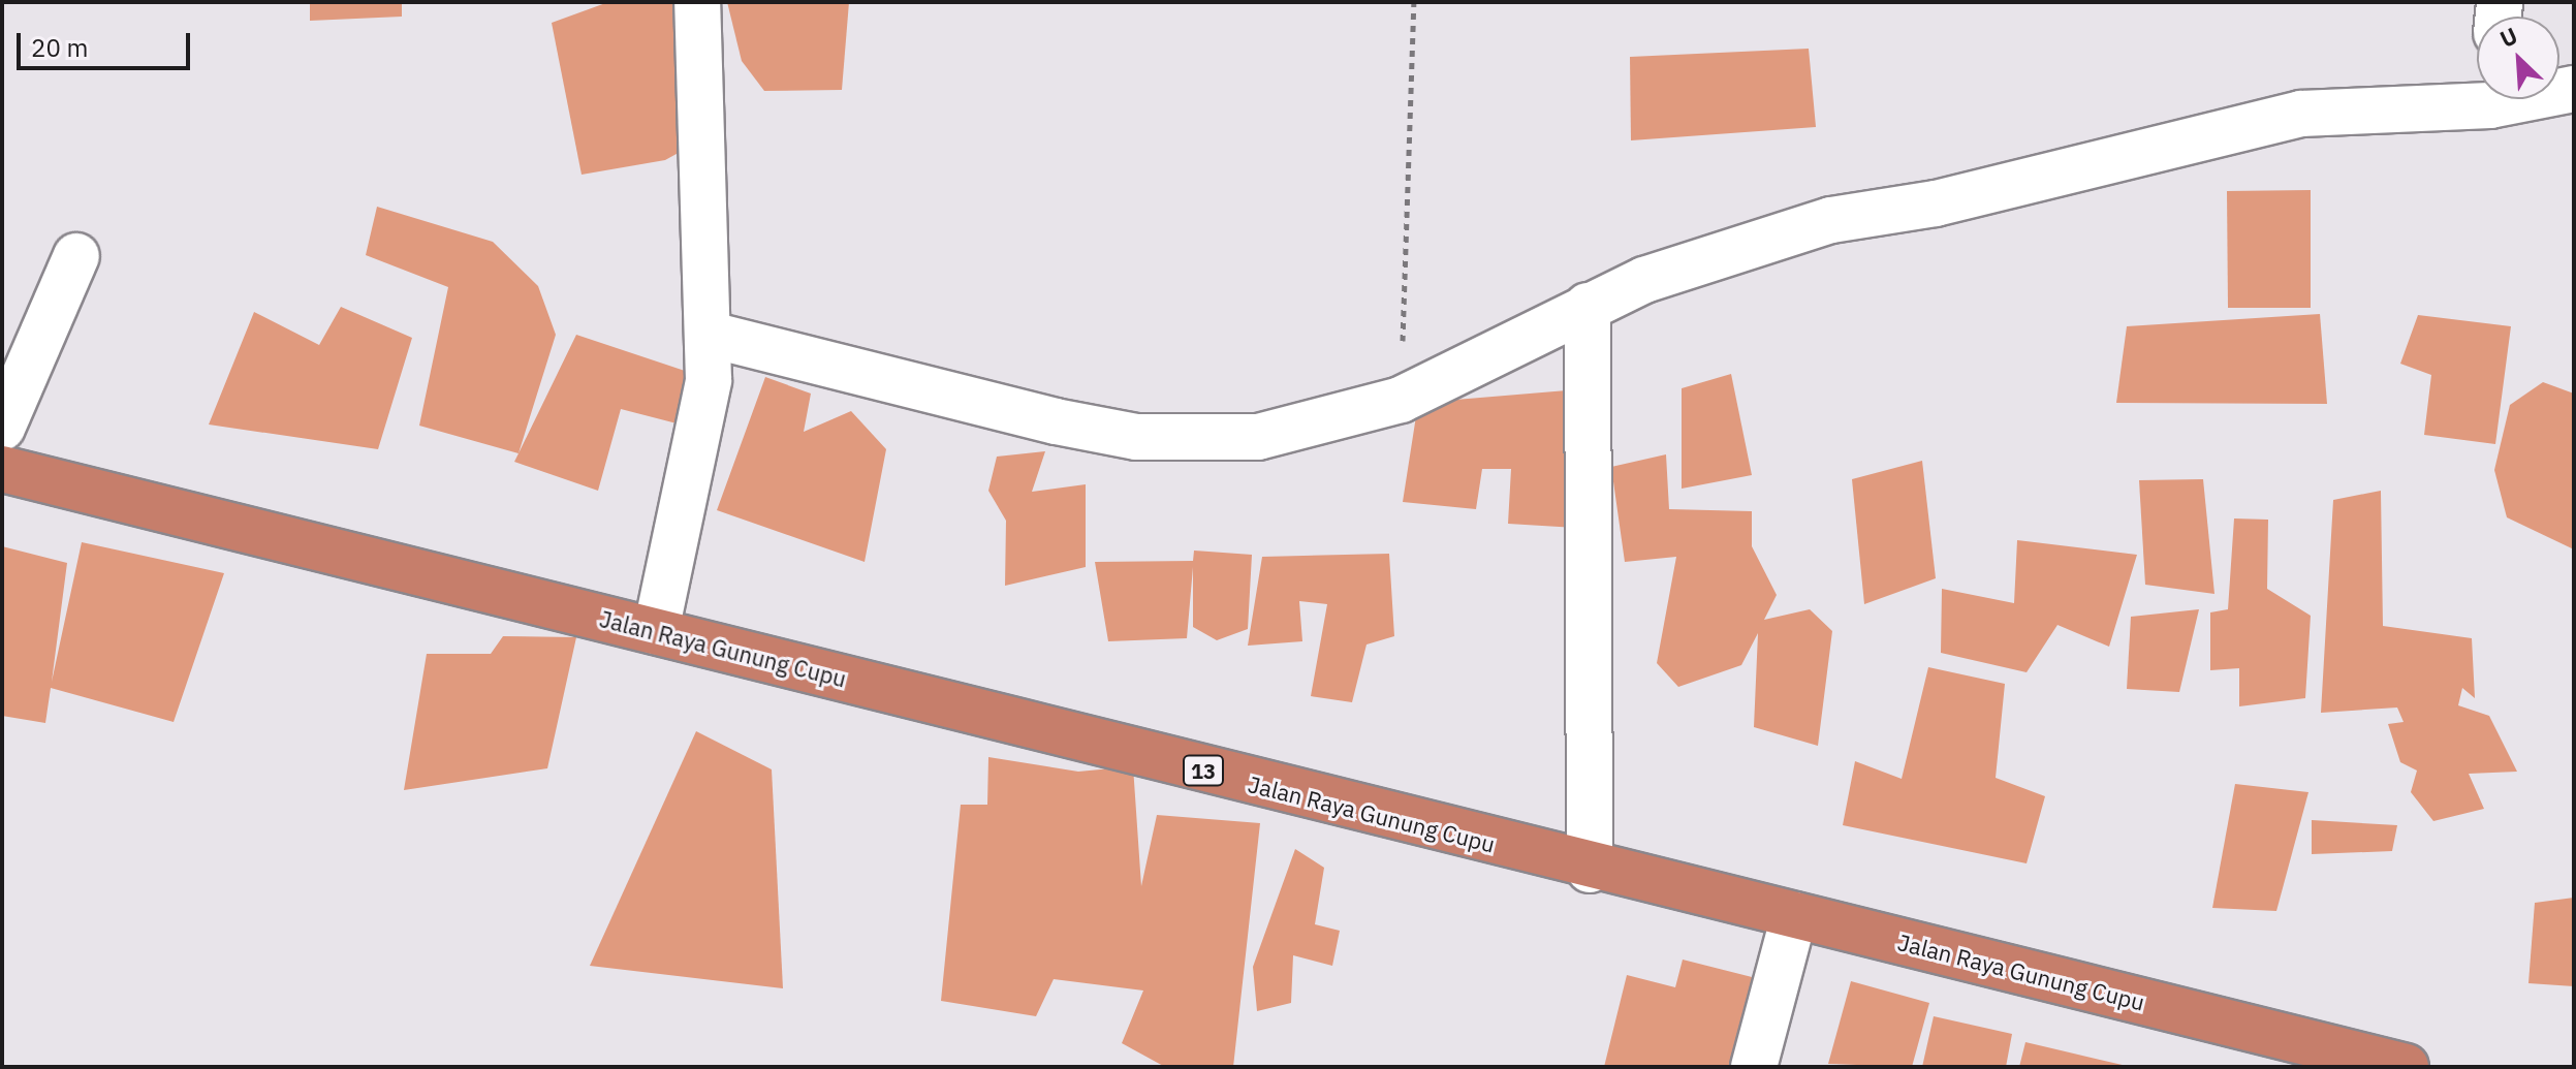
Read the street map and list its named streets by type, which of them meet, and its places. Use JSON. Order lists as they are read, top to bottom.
{
  "streets": {
    "highway": ["Jalan Raya Gunung Cupu", "13"]
  },
  "scale_bar": "20 m",
  "north": "top left"
}
